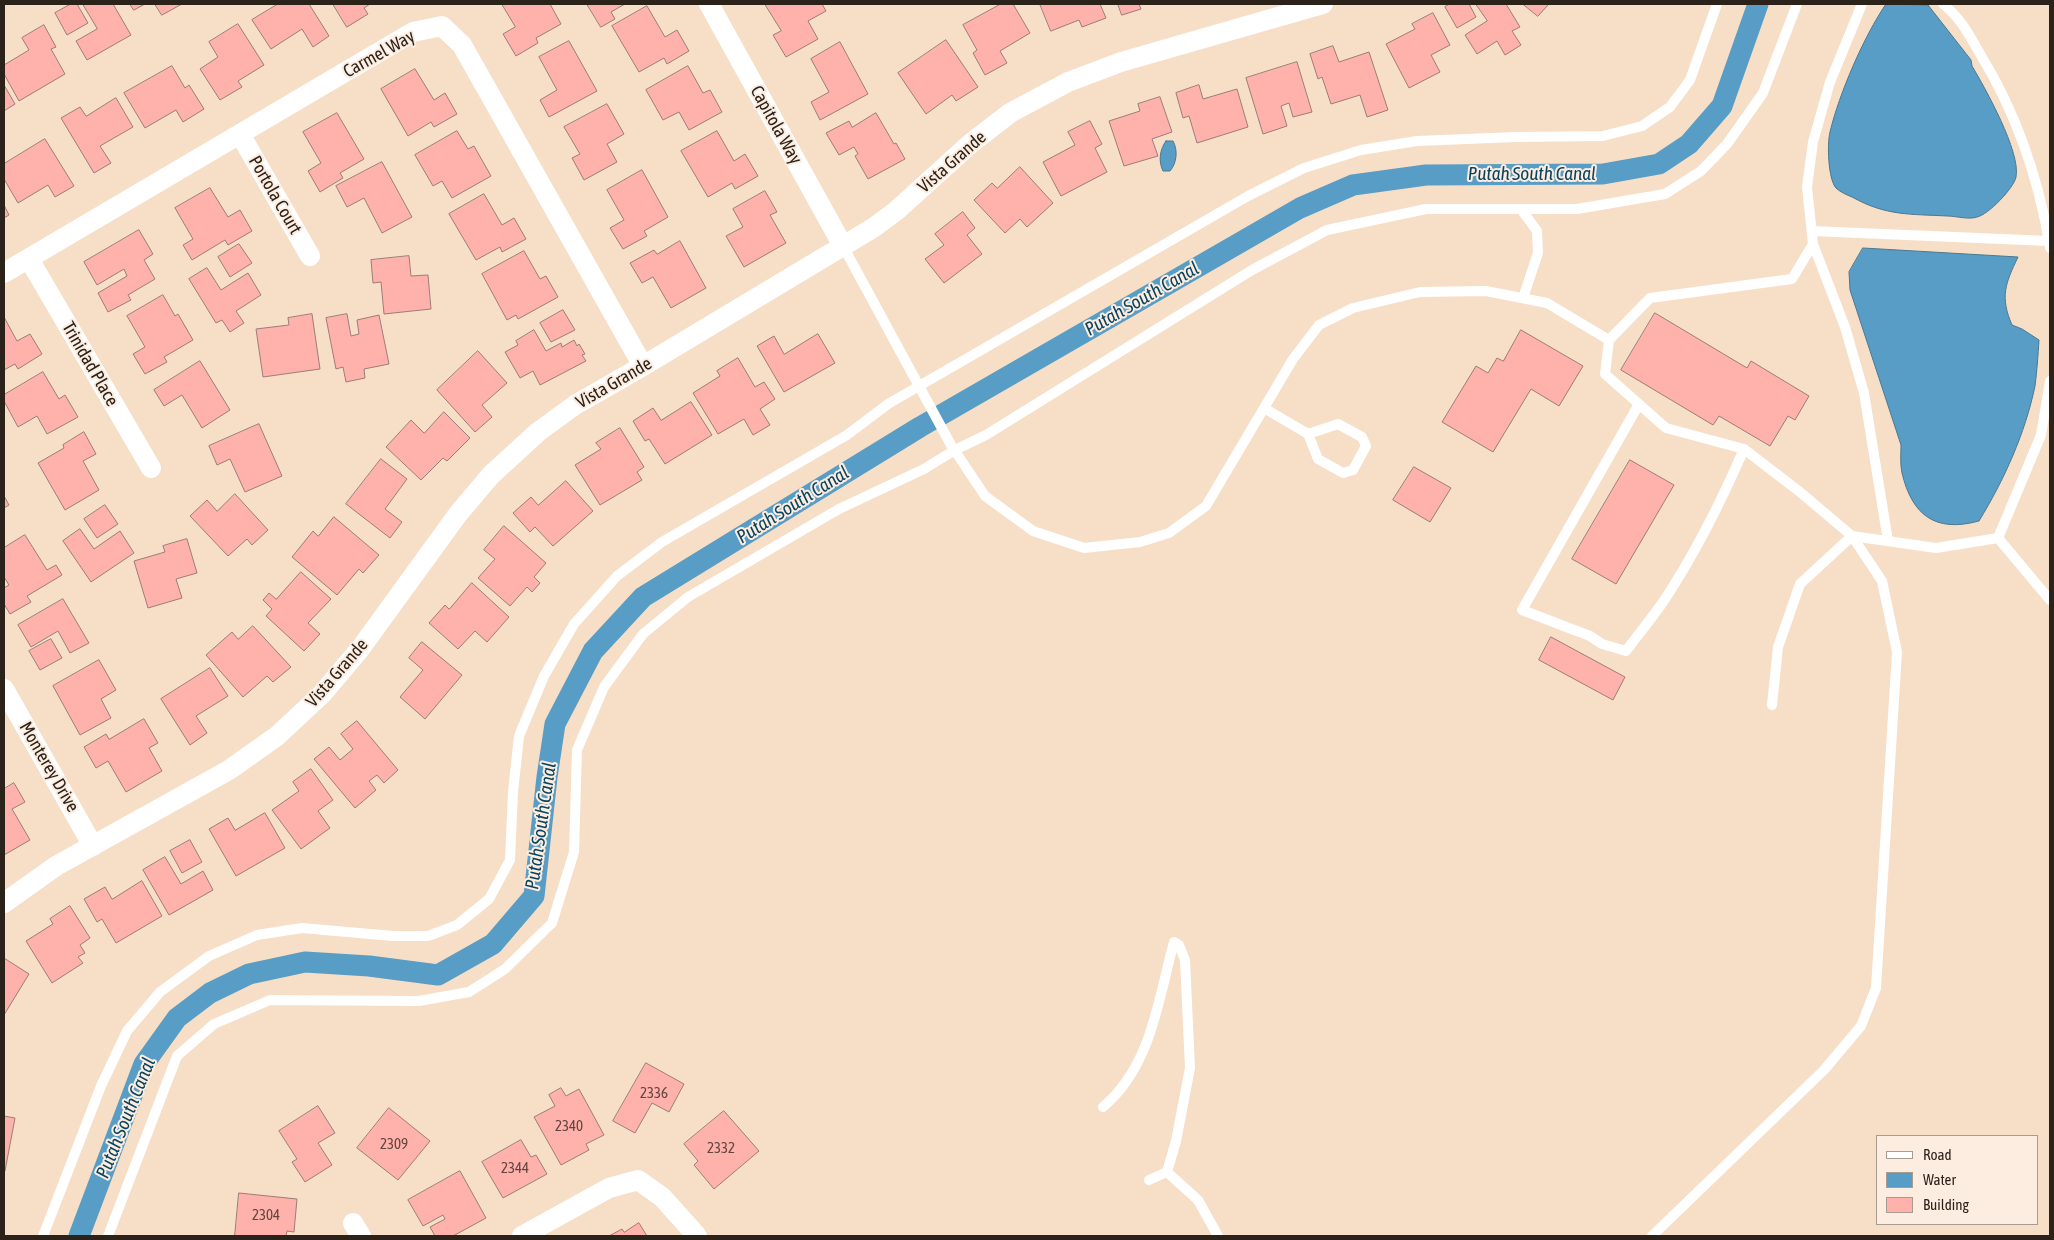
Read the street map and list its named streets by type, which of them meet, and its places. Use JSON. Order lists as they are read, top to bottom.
{
  "streets": {
    "street": [
      "Carmel Way",
      "Capitola Way",
      "Vista Grande",
      "Portola Court",
      "Trinidad Place",
      "Monterey Drive"
    ]
  },
  "crossings": [
    ["Carmel Way", "Vista Grande"],
    ["Carmel Way", "Portola Court"],
    ["Carmel Way", "Trinidad Place"],
    ["Capitola Way", "Vista Grande"],
    ["Vista Grande", "Monterey Drive"]
  ],
  "water": ["Putah South Canal"],
  "house_numbers": [
    "2336",
    "2340",
    "2309",
    "2332",
    "2344",
    "2304"
  ],
  "legend": ["Road", "Water", "Building"]
}
